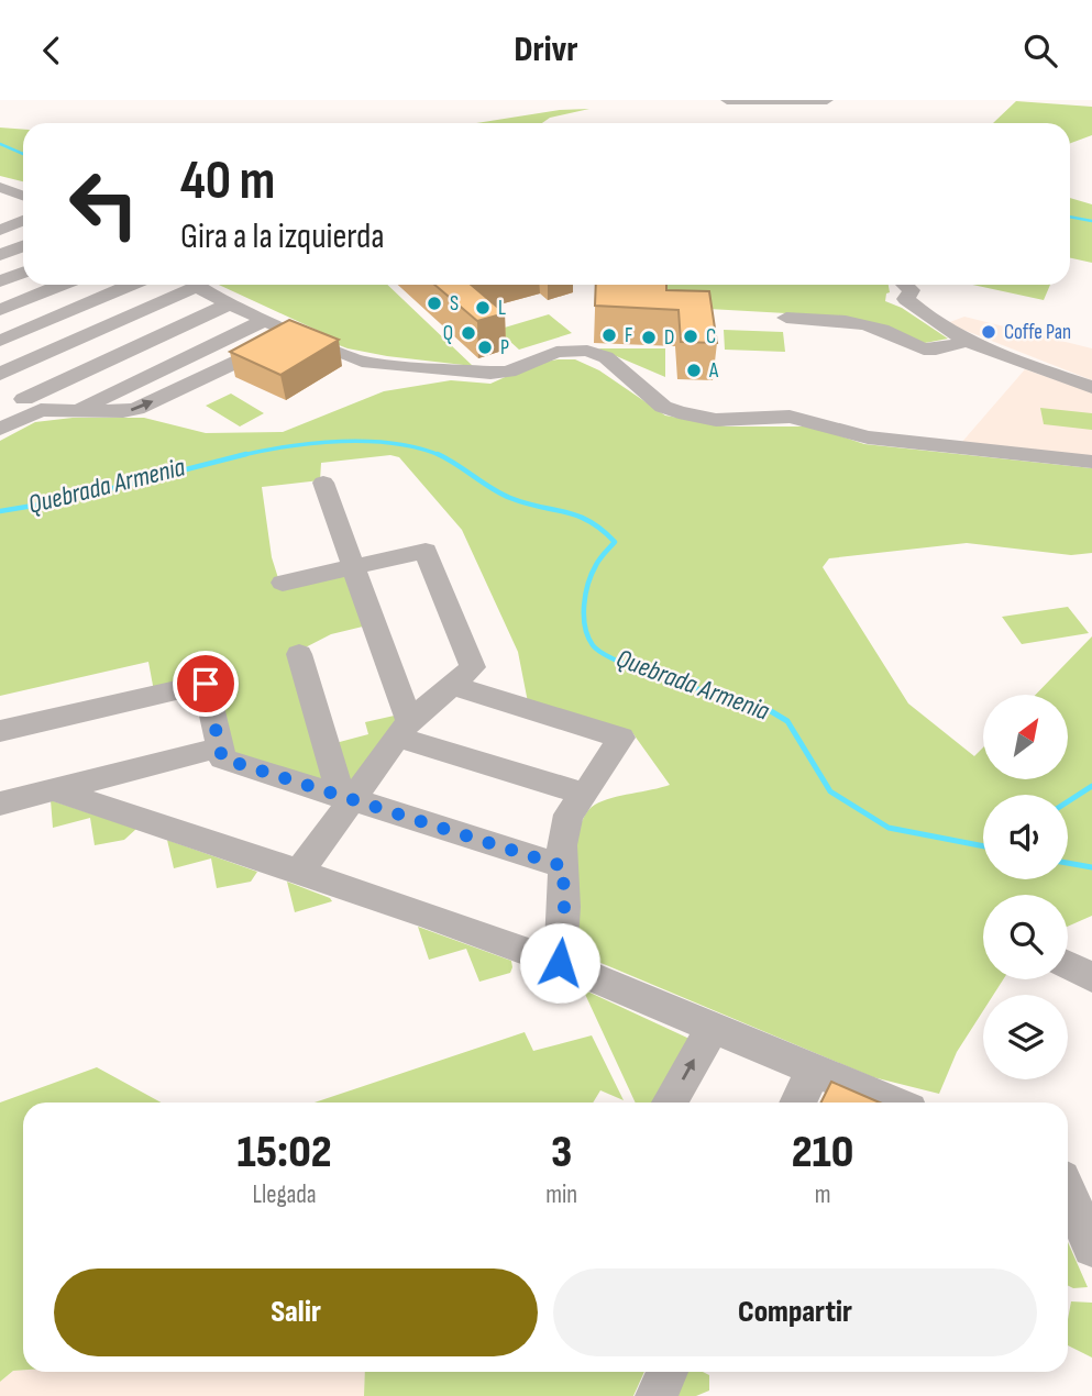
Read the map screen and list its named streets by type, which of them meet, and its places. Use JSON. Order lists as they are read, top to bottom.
{
  "water": ["Quebrada Armenia"],
  "places": [
    "S",
    "L",
    "Coffe Pan",
    "Q",
    "F",
    "C",
    "D",
    "P",
    "A"
  ],
  "north": "top right",
  "page": {
    "header": "Drivr",
    "turn": ["40 m", "Gira a la izquierda"],
    "eta": [
      "15:02",
      "Llegada",
      "3",
      "min",
      "210",
      "m"
    ],
    "buttons": ["Salir", "Compartir"]
  }
}
